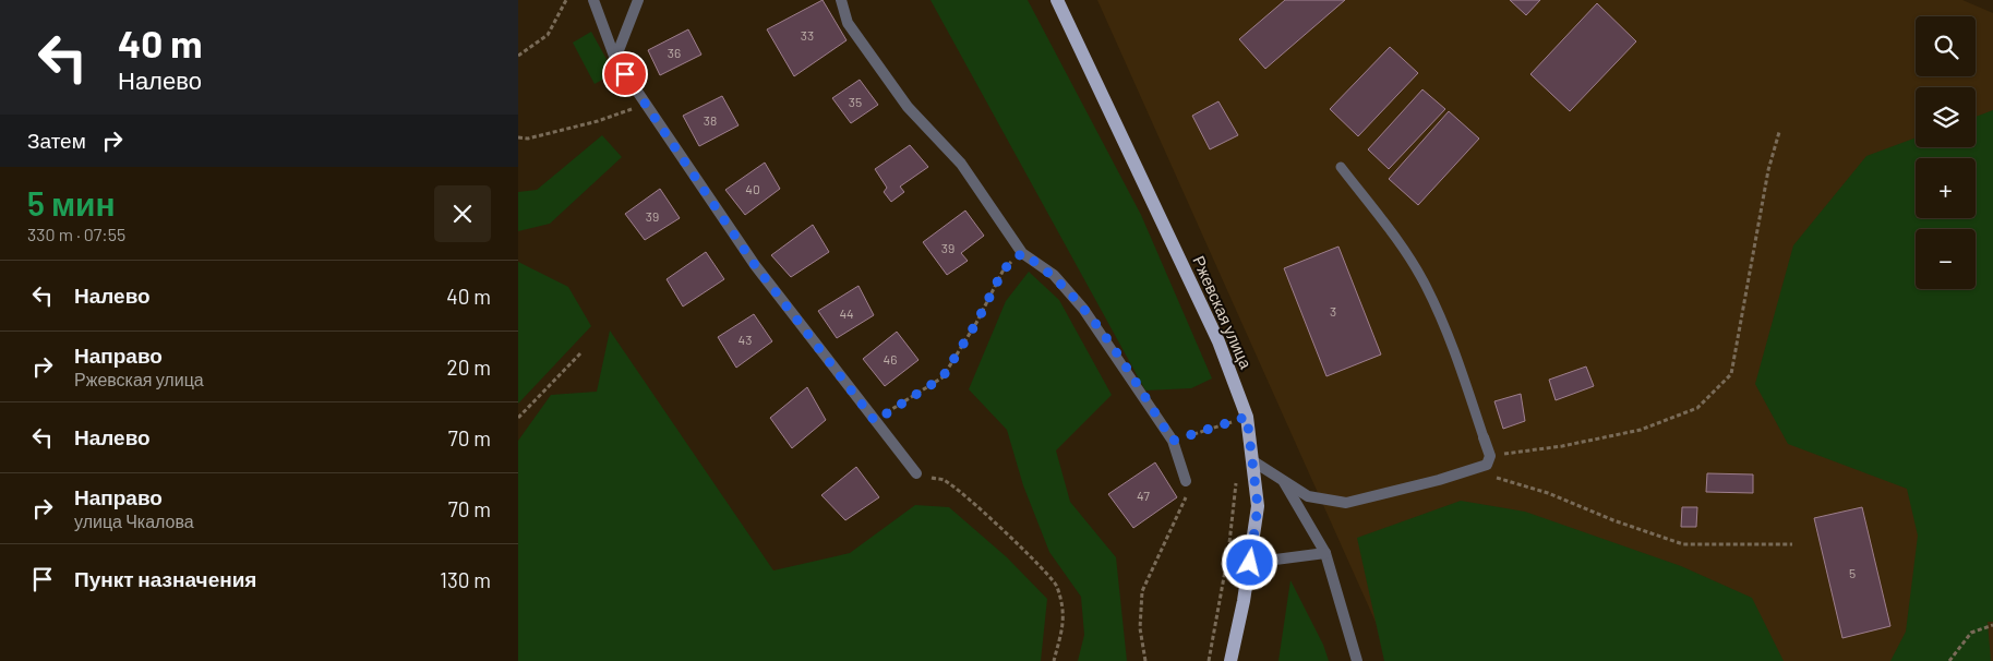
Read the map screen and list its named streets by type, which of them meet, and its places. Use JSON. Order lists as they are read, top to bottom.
{
  "streets": {
    "main road": ["Ржевская улица"]
  },
  "house_numbers": [
    "33",
    "36",
    "35",
    "38",
    "40",
    "39",
    "39",
    "3",
    "44",
    "43",
    "46",
    "47",
    "5"
  ],
  "page": {
    "turn": ["40 m", "Налево"],
    "map_buttons": ["+", "−"],
    "then": "Затем",
    "heading": ["5 мин", "330 m · 07:55"],
    "list": [
      {
        "name": "Налево",
        "value": "40 m"
      },
      {
        "name": "Направо",
        "note": "Ржевская улица",
        "value": "20 m"
      },
      {
        "name": "Налево",
        "value": "70 m"
      },
      {
        "name": "Направо",
        "note": "улица Чкалова",
        "value": "70 m"
      },
      {
        "name": "Пункт назначения",
        "value": "130 m"
      }
    ]
  }
}
